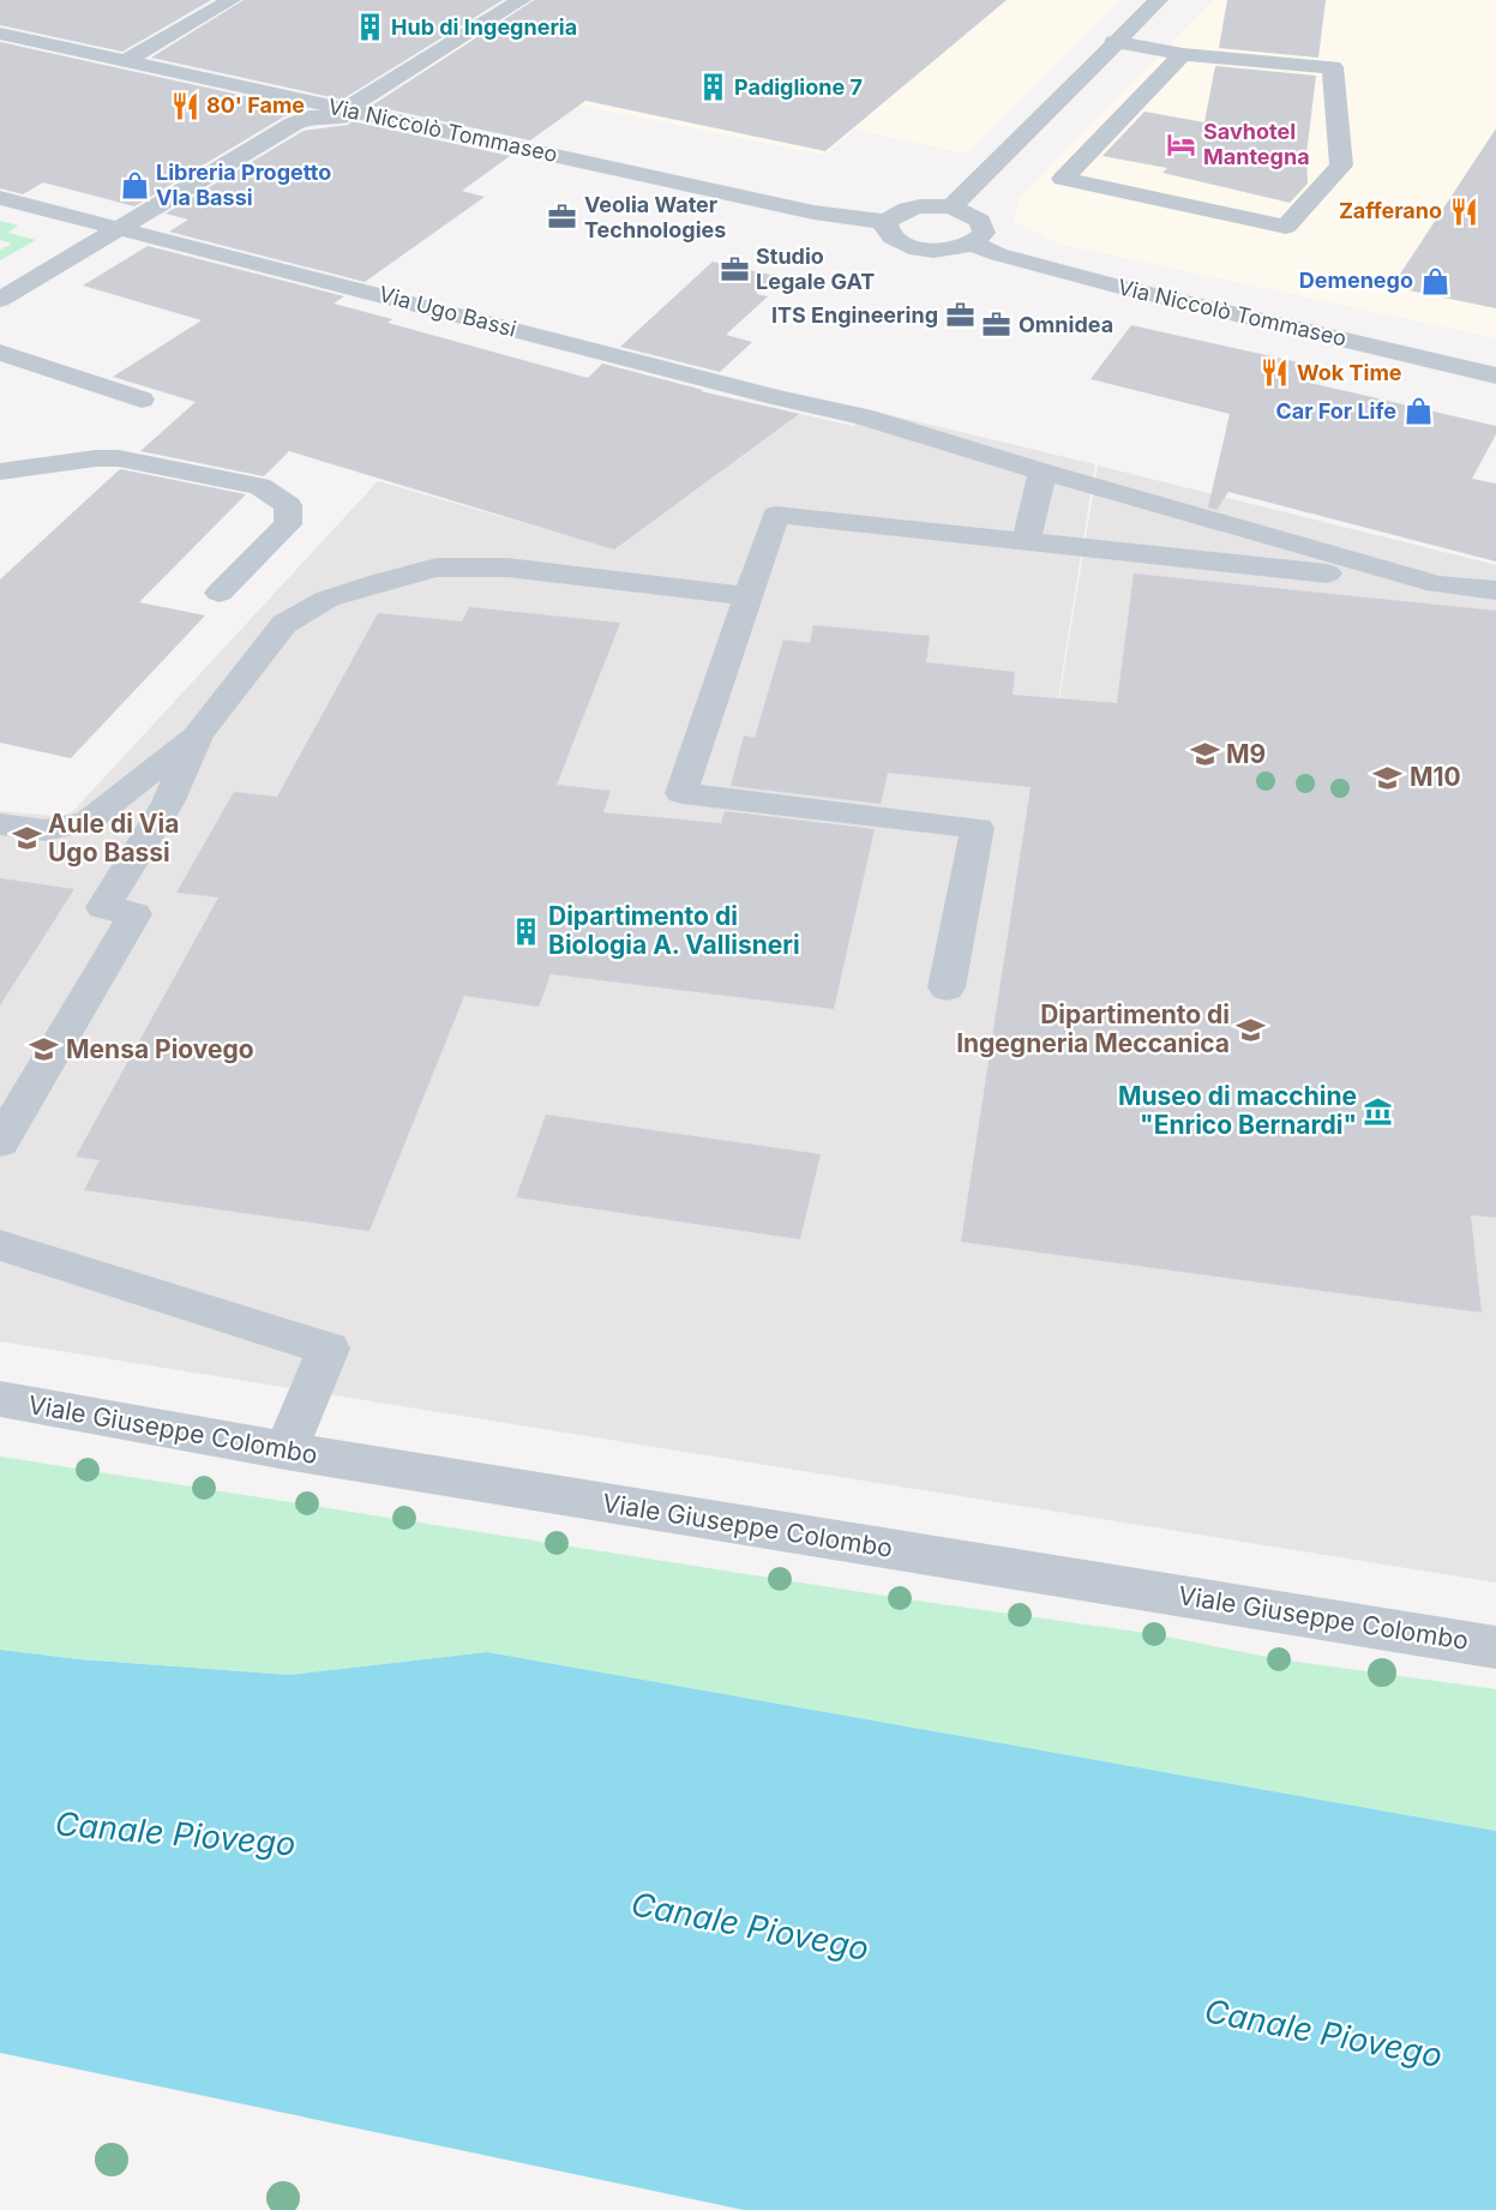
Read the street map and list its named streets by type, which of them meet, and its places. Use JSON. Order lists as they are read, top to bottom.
{
  "streets": {
    "street": ["Via Niccolò Tommaseo", "Via Ugo Bassi", "Viale Giuseppe Colombo"]
  },
  "water": ["Canale Piovego"],
  "places": {
    "building": ["Hub di Ingegneria", "Padiglione 7", "Dipartimento di Biologia A. Vallisneri"],
    "restaurant": ["80' Fame", "Zafferano", "Wok Time"],
    "hotel": ["Savhotel Mantegna"],
    "shop": ["Libreria Progetto VIa Bassi", "Demenego", "Car For Life"],
    "office": [
      "Veolia Water Technologies",
      "Studio Legale GAT",
      "ITS Engineering",
      "Omnidea"
    ],
    "school or university": [
      "M9",
      "M10",
      "Aule di Via Ugo Bassi",
      "Dipartimento di Ingegneria Meccanica",
      "Mensa Piovego"
    ],
    "museum": ["Museo di macchine \"Enrico Bernardi\""]
  }
}
